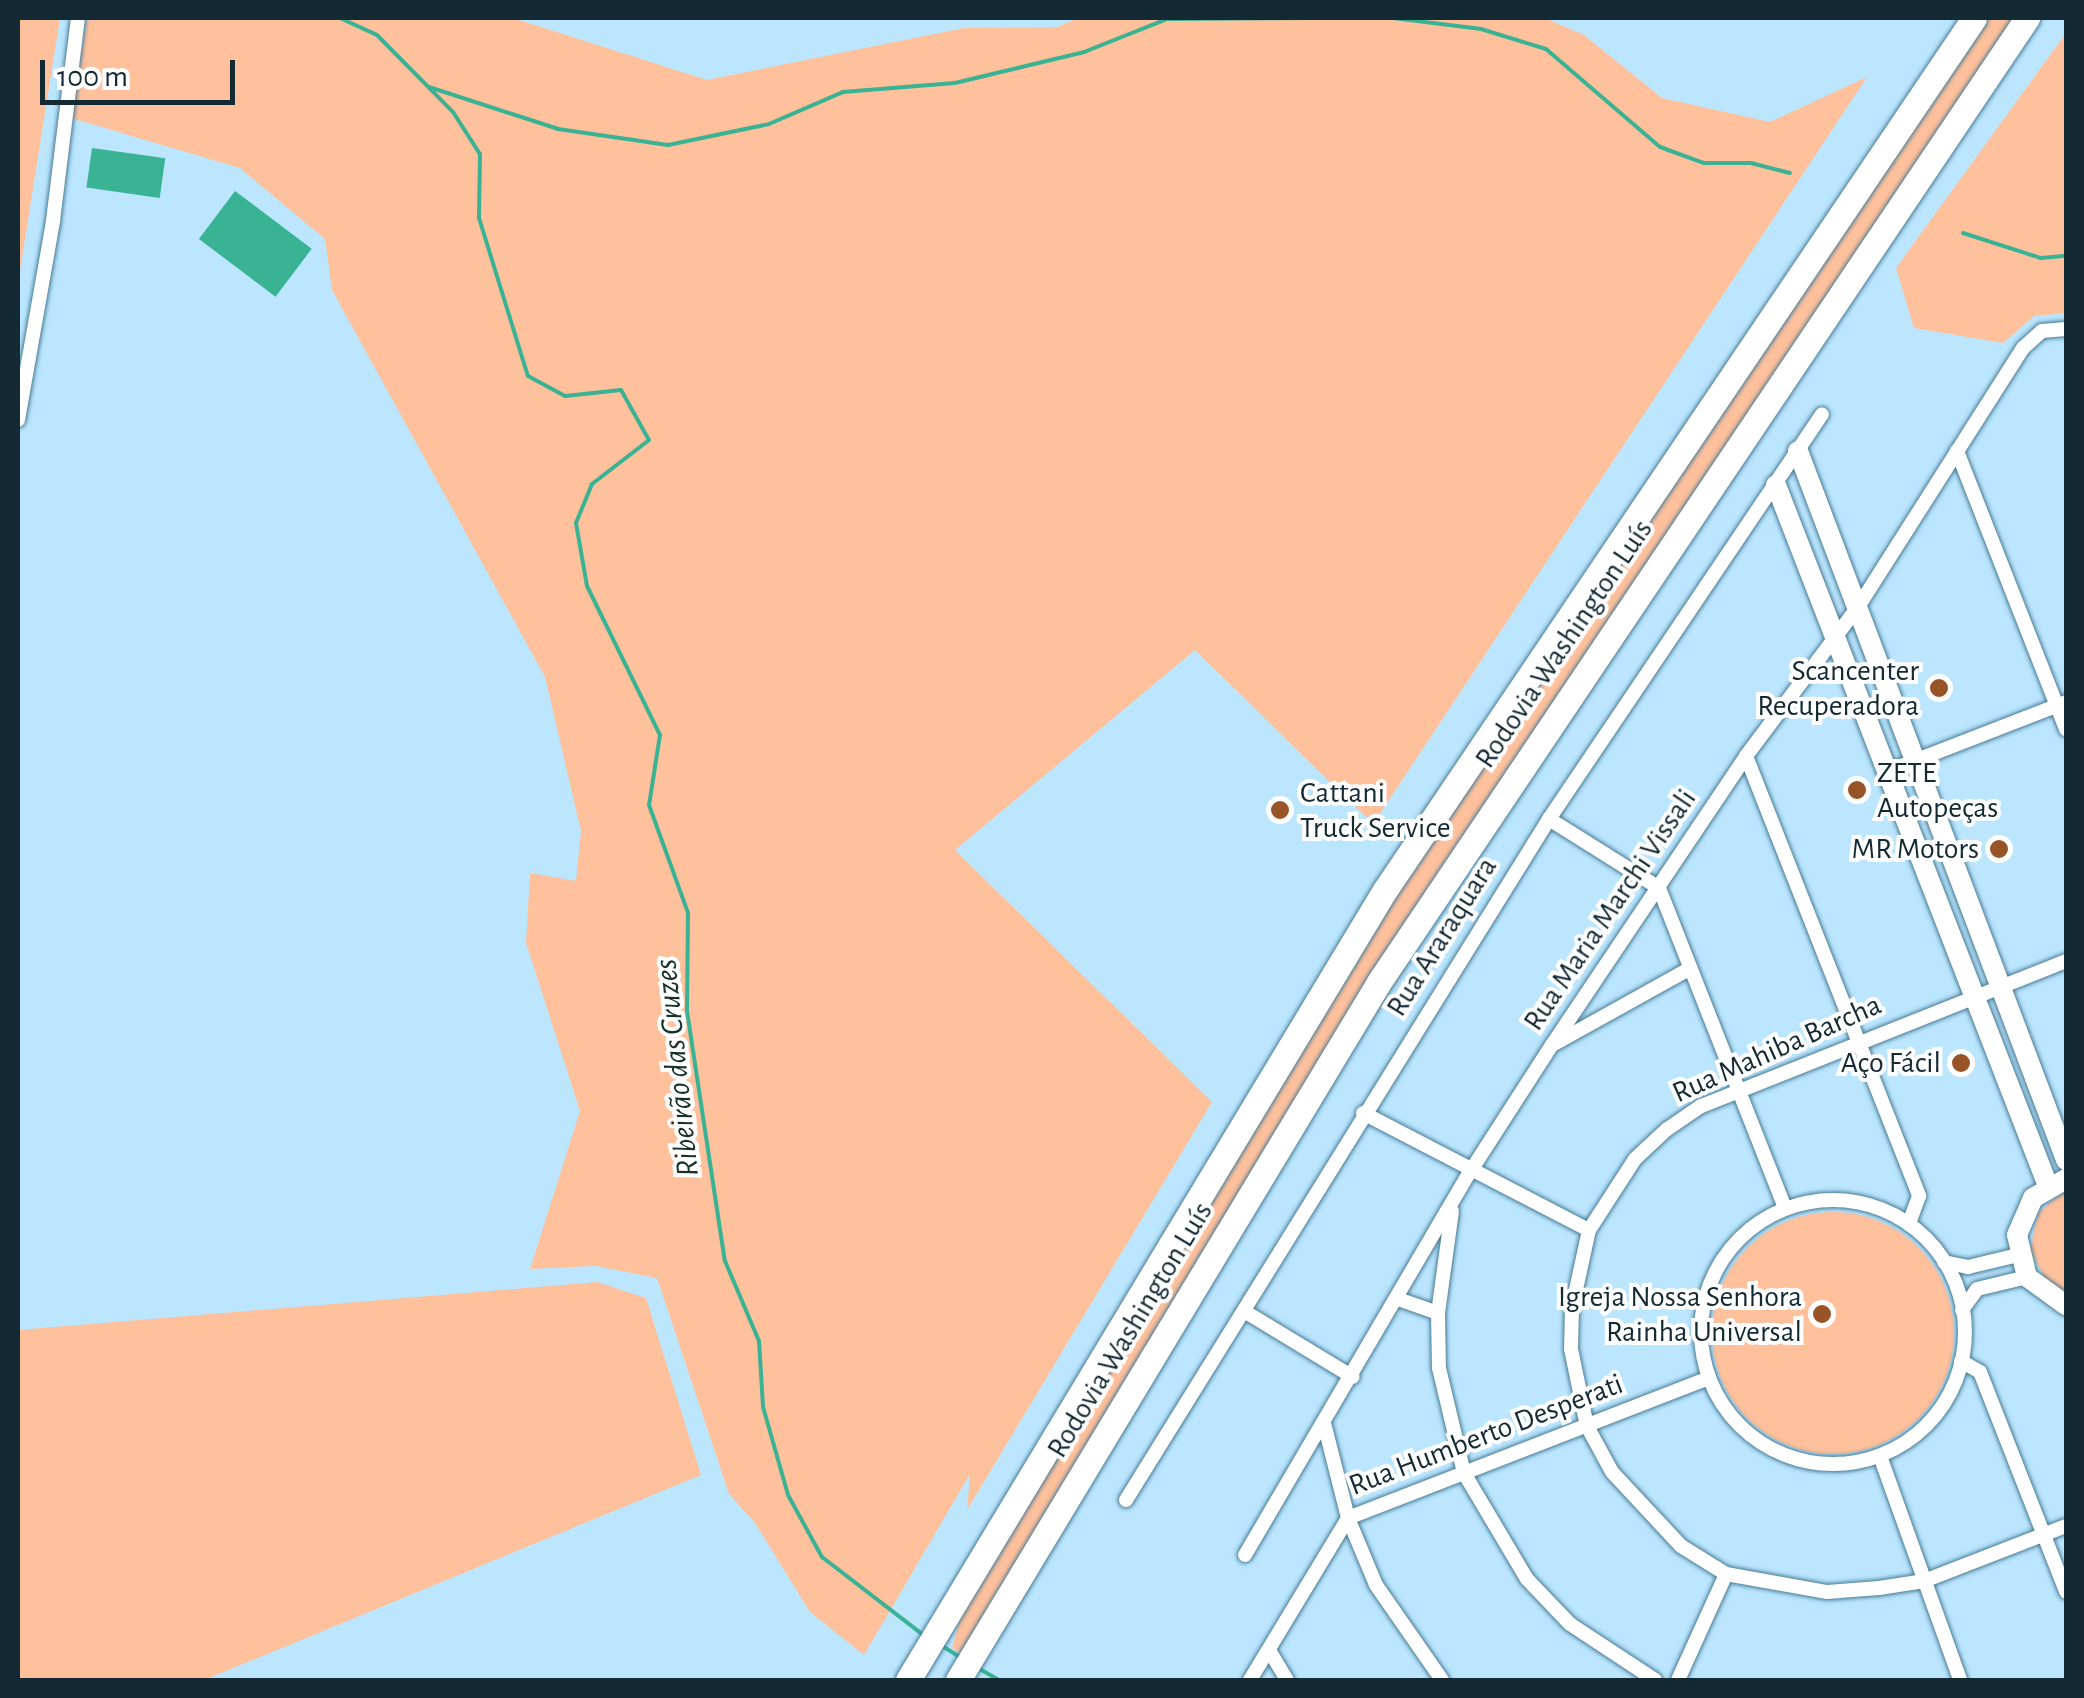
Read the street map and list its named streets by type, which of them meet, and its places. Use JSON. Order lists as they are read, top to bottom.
{
  "streets": {
    "highway": ["Rodovia Washington Luís"],
    "street": [
      "Rua Maria Marchi Vissali",
      "Rua Araraquara",
      "Rua Mahiba Barcha",
      "Rua Humberto Desperati"
    ]
  },
  "crossings": [
    ["Rua Mahiba Barcha", "Rua Humberto Desperati"]
  ],
  "water": ["Ribeirão das Cruzes"],
  "places": [
    "Scancenter Recuperadora",
    "ZETE Autopeças",
    "Cattani Truck Service",
    "MR Motors",
    "Aço Fácil",
    "Igreja Nossa Senhora Rainha Universal"
  ],
  "scale_bar": "100 m"
}
